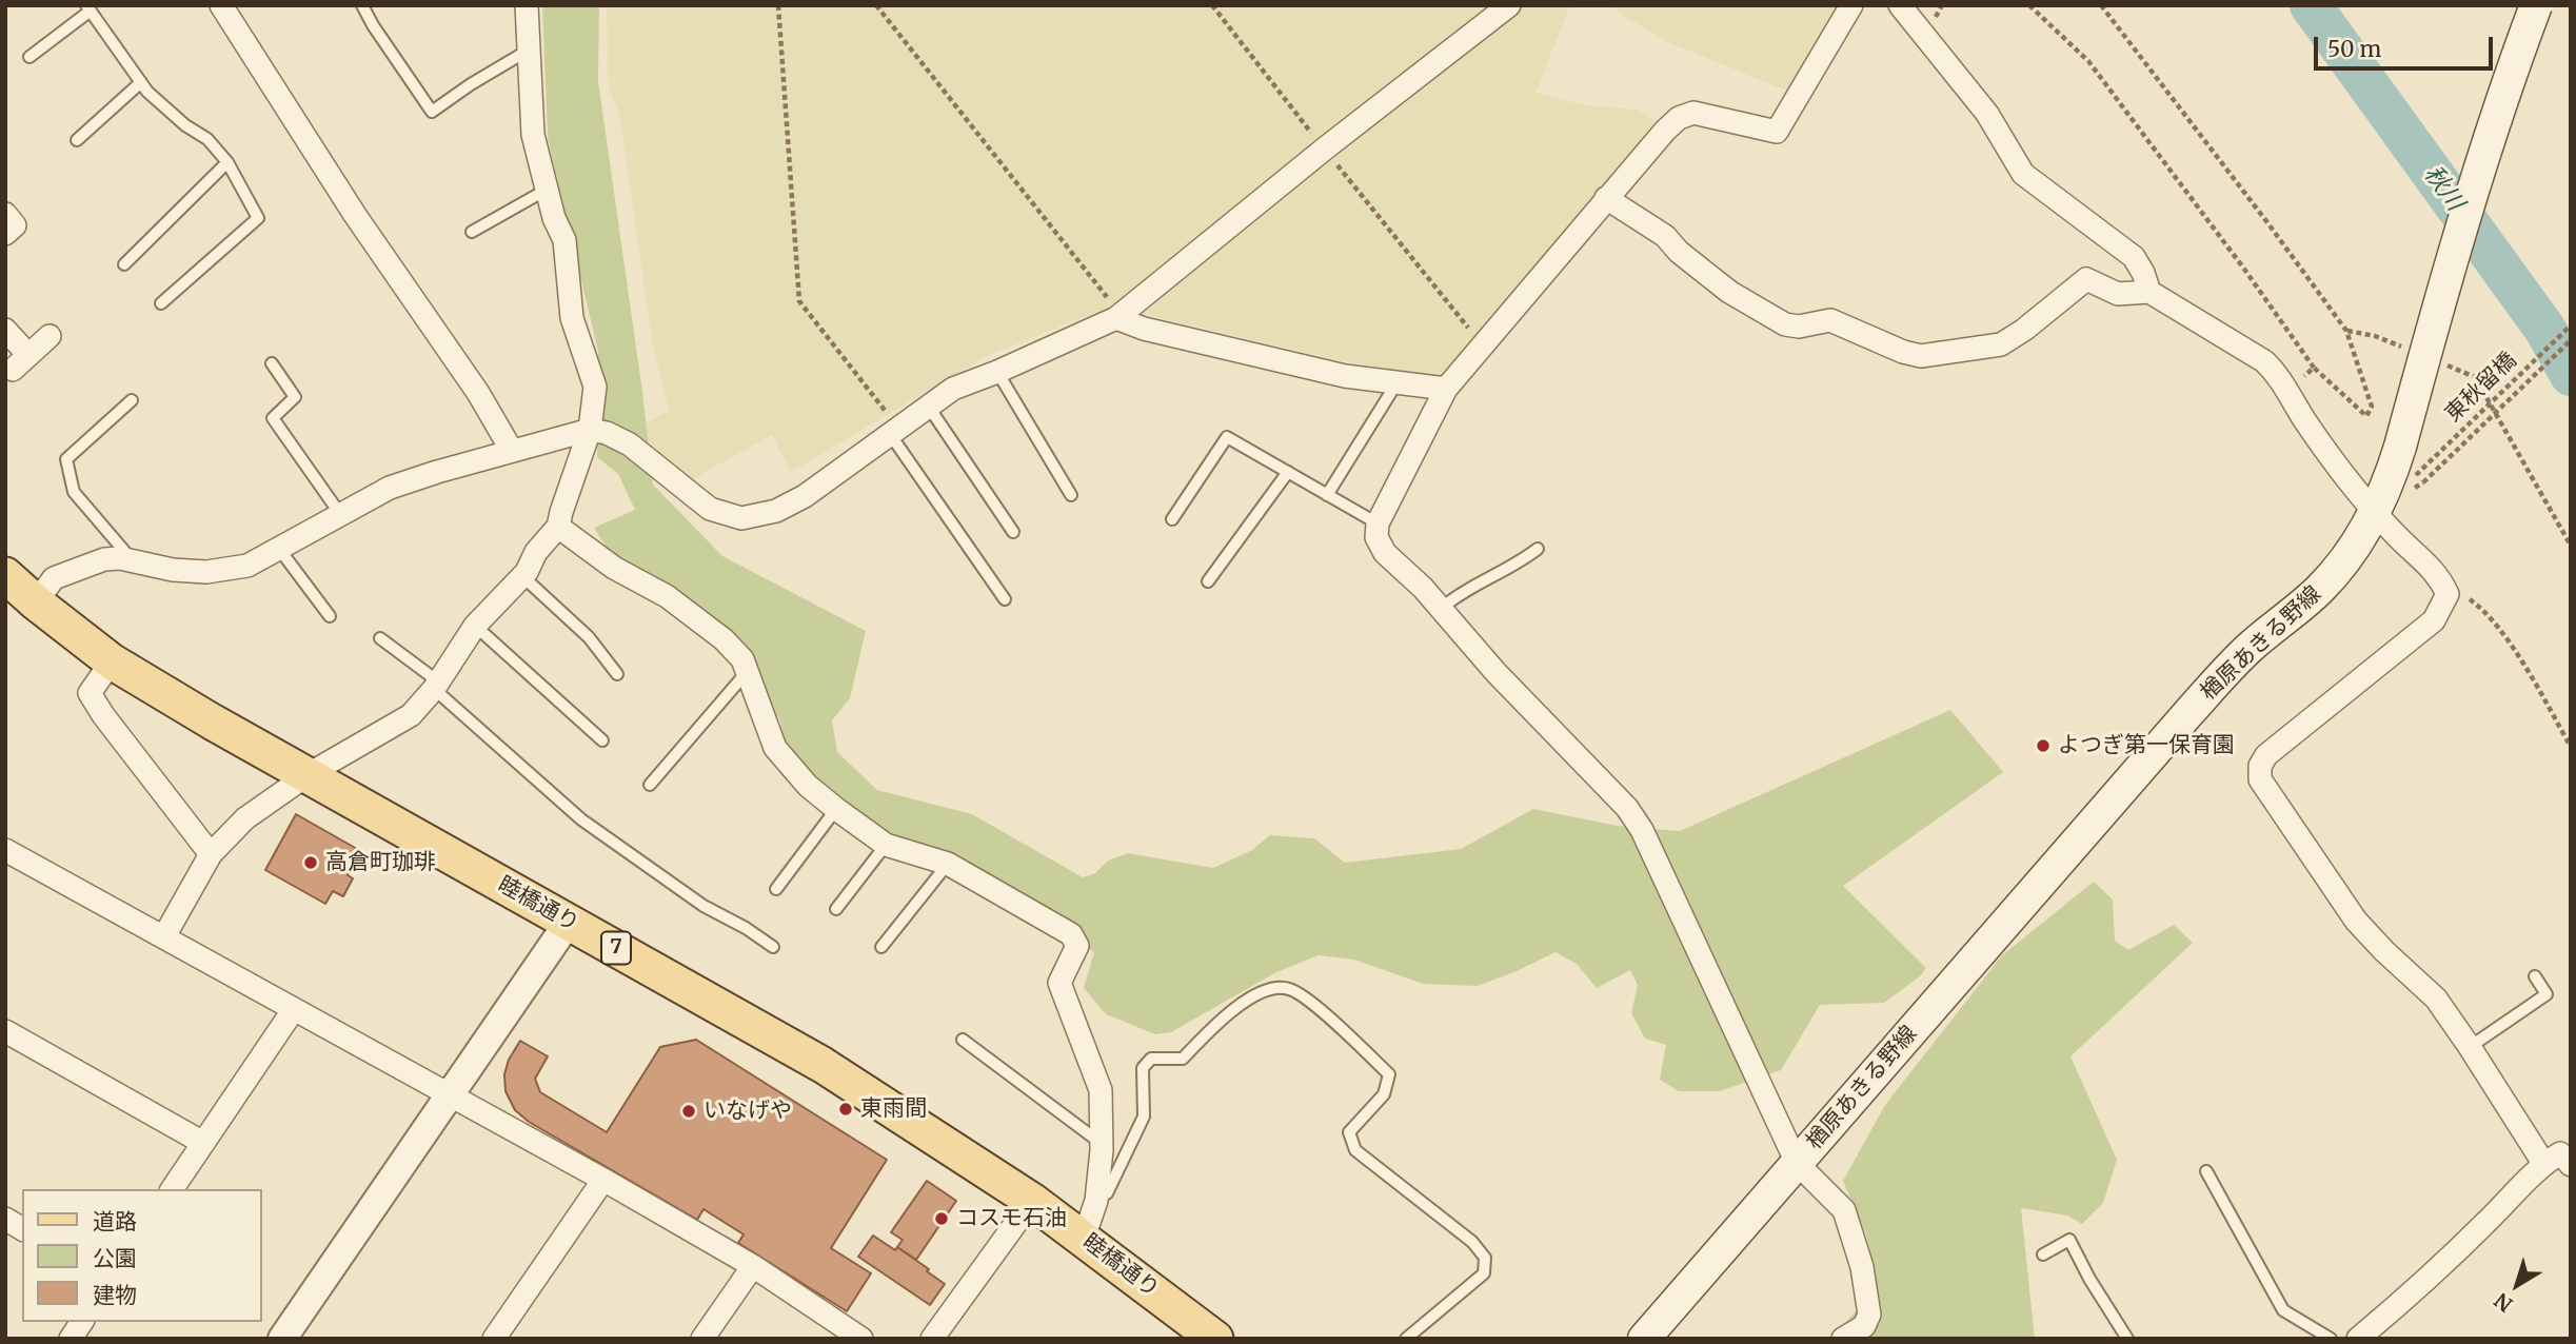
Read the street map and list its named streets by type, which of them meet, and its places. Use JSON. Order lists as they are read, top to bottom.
{
  "streets": {
    "main road": ["楢原あきる野線", "睦橋通り", "7"],
    "path": ["東秋留橋"]
  },
  "water": ["秋川"],
  "places": [
    "よつぎ第一保育園",
    "高倉町珈琲",
    "東雨間",
    "いなげや",
    "コスモ石油"
  ],
  "legend": ["道路", "公園", "建物"],
  "scale_bar": "50 m",
  "north": "bottom left"
}
